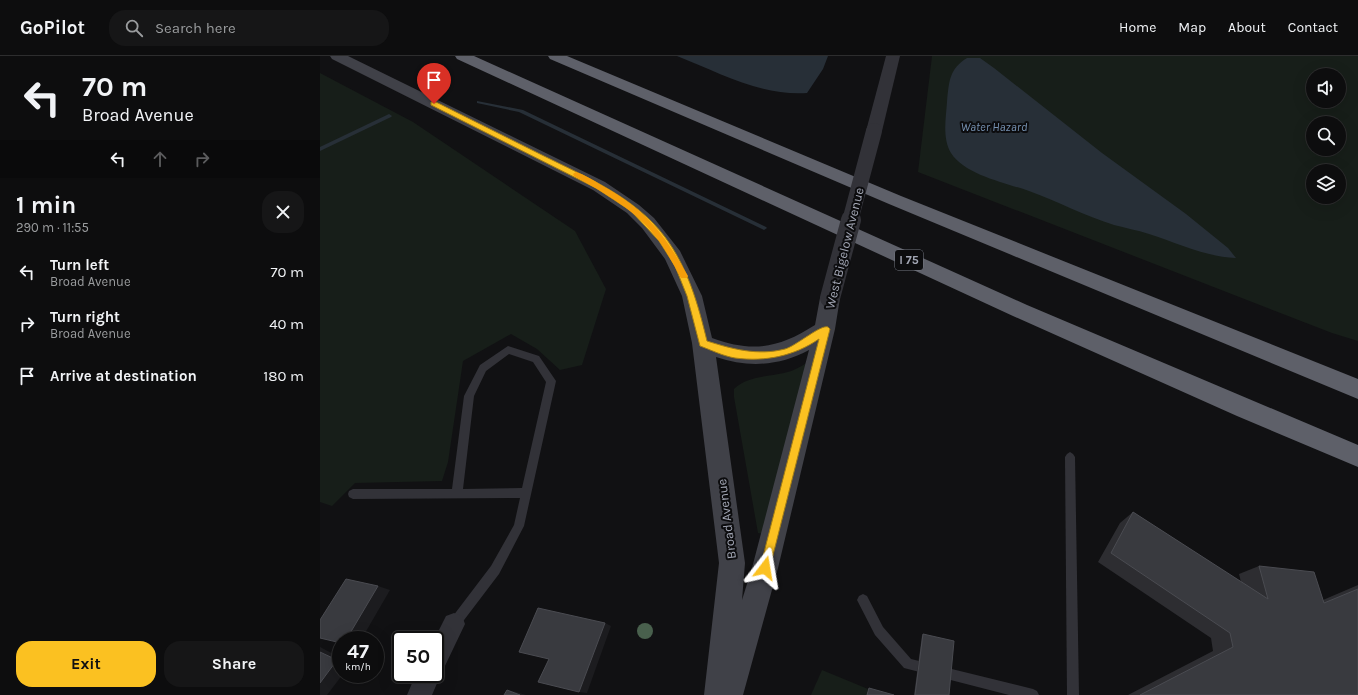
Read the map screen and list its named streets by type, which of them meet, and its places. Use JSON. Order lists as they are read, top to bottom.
{
  "streets": {
    "highway": ["I 75"],
    "main road": ["West Bigelow Avenue", "Broad Avenue"]
  },
  "water": ["Water Hazard"],
  "page": {
    "header": "GoPilot",
    "search": "Search here",
    "nav": [
      "Home",
      "Map",
      "About",
      "Contact"
    ],
    "turn": ["70 m", "Broad Avenue"],
    "heading": ["1 min", "290 m · 11:55"],
    "list": [
      {
        "name": "Turn left",
        "note": "Broad Avenue",
        "value": "70 m"
      },
      {
        "name": "Turn right",
        "note": "Broad Avenue",
        "value": "40 m"
      },
      {
        "name": "Arrive at destination",
        "value": "180 m"
      }
    ],
    "speed": "47 km/h",
    "limit": "50",
    "buttons": ["Exit", "Share"]
  }
}
